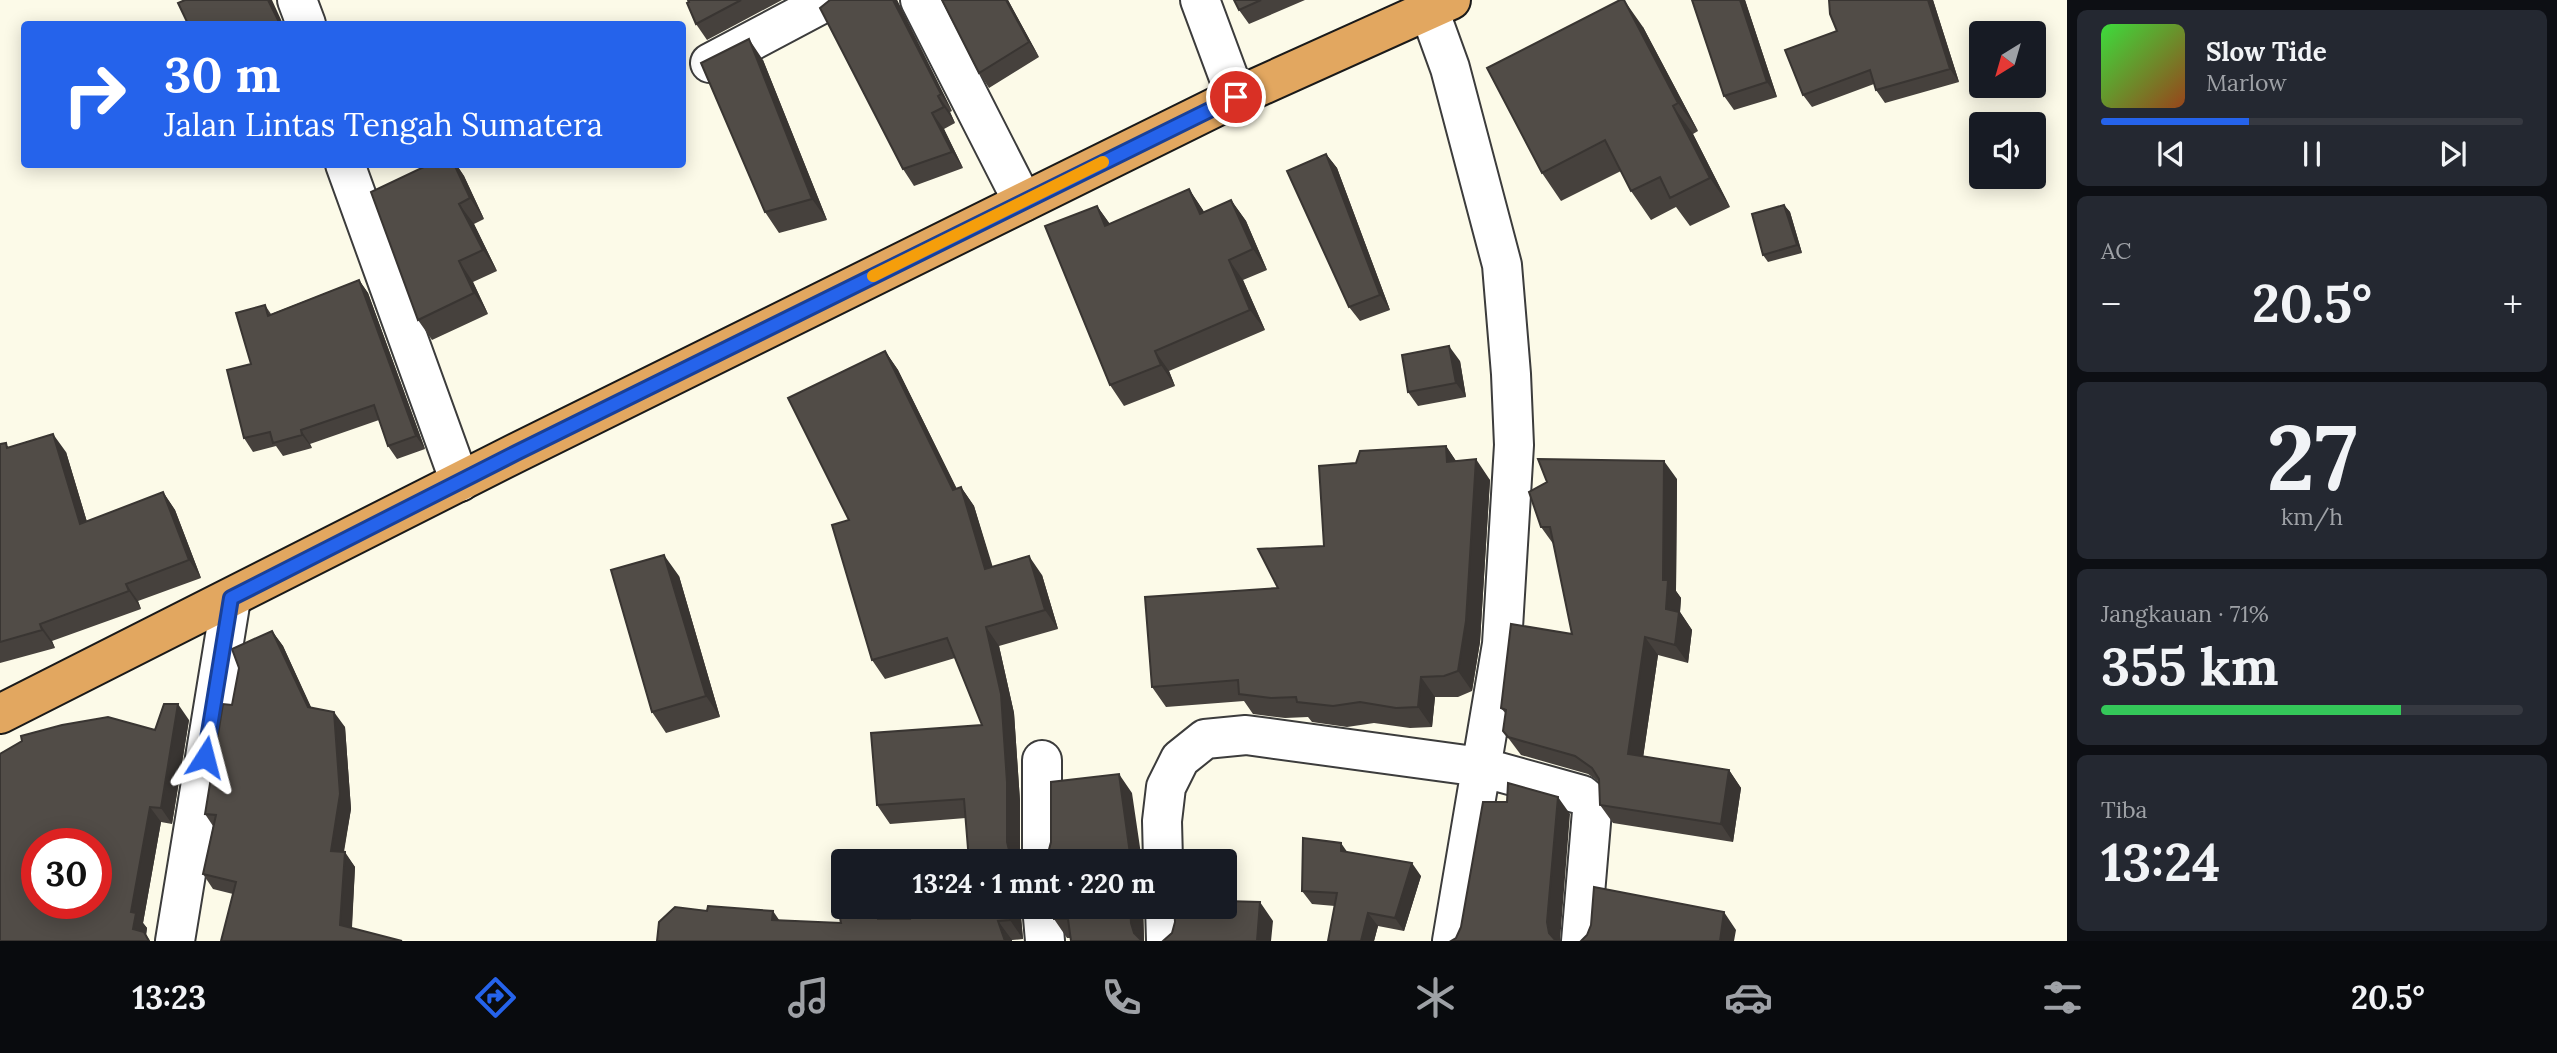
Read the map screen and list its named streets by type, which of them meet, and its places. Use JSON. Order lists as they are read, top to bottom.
{
  "north": "bottom left",
  "page": {
    "turn": ["30 m", "Jalan Lintas Tengah Sumatera"],
    "song": ["Slow Tide", "Marlow"],
    "tile": [
      "AC",
      ["27", "km/h"],
      ["Jangkauan · 71%", "355 km"],
      ["Tiba", "13:24"]
    ],
    "heat": ["−", "20.5°", "+"],
    "limit": "30",
    "trip": "13:24 · 1 mnt · 220 m",
    "tabs": ["13:23", "20.5°"]
  }
}
